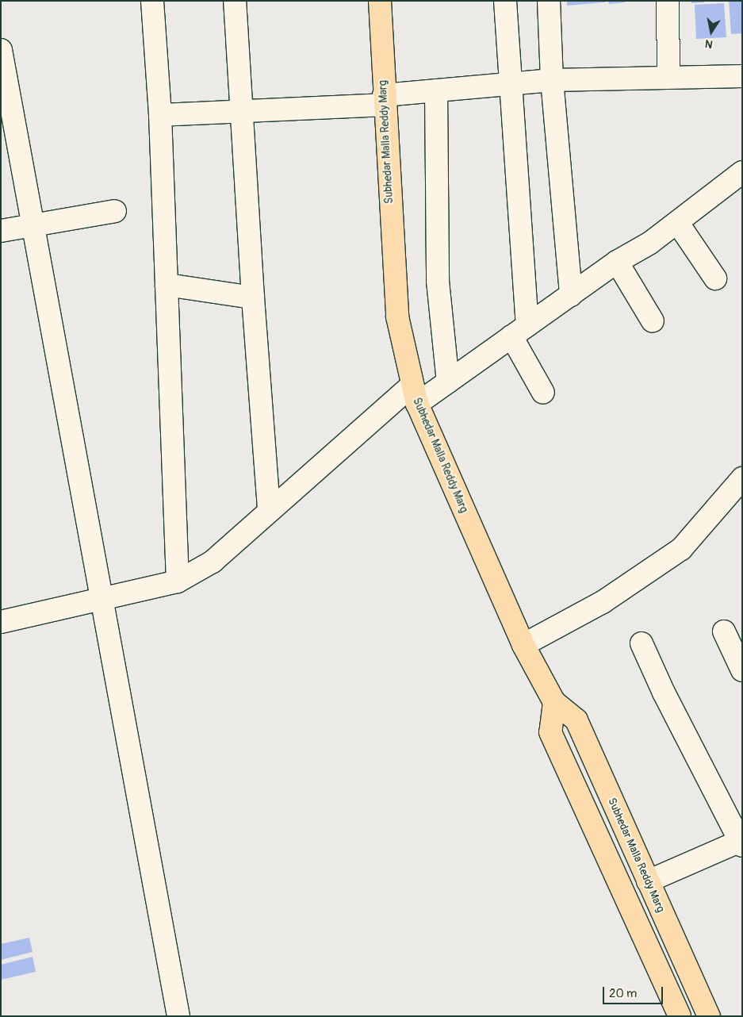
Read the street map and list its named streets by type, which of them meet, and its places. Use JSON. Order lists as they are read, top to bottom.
{
  "streets": {
    "main road": ["Subhedar Malla Reddy Marg"]
  },
  "scale_bar": "20 m",
  "north": "bottom"
}
